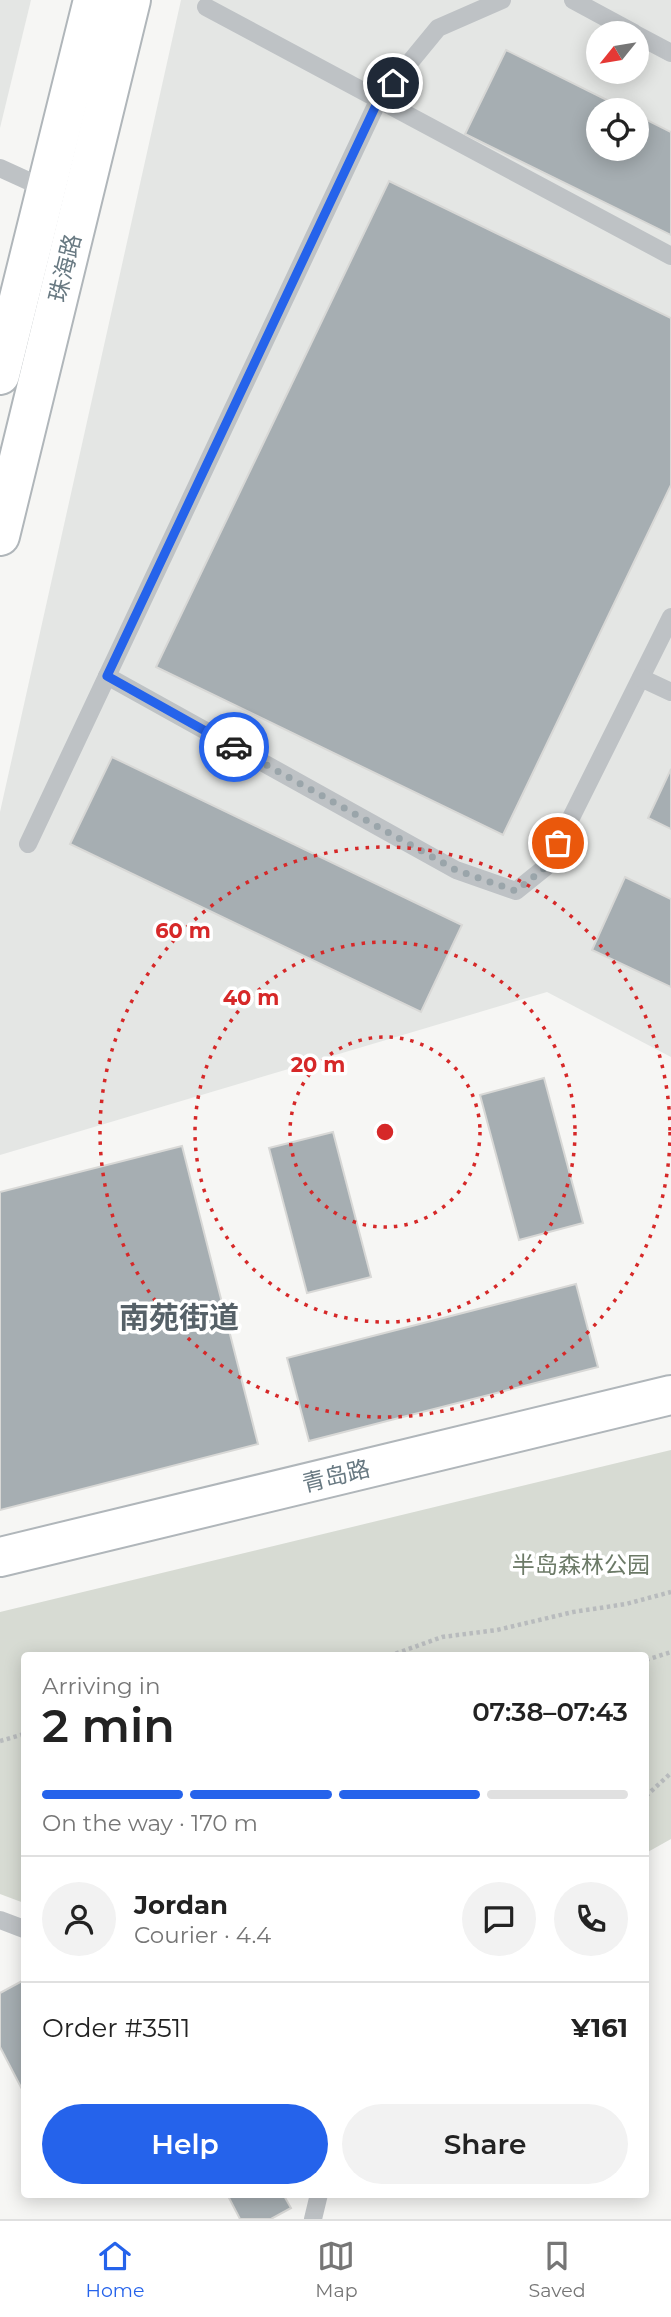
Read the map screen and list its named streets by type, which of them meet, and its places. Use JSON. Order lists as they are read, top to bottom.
{
  "streets": {
    "main road": ["珠海路", "青岛路"]
  },
  "districts": ["南苑街道"],
  "parks": ["半岛森林公园"],
  "north": "bottom left",
  "page": {
    "heading": ["2 min", "Arriving in", "07:38–07:43"],
    "panel": [
      "Jordan",
      "Courier · 4.4",
      "Order #3511",
      "¥161"
    ],
    "bar": "On the way · 170 m",
    "buttons": ["Help", "Share"],
    "tabs": ["Home", "Map", "Saved"]
  },
  "rings": ["60 m", "40 m", "20 m"]
}
